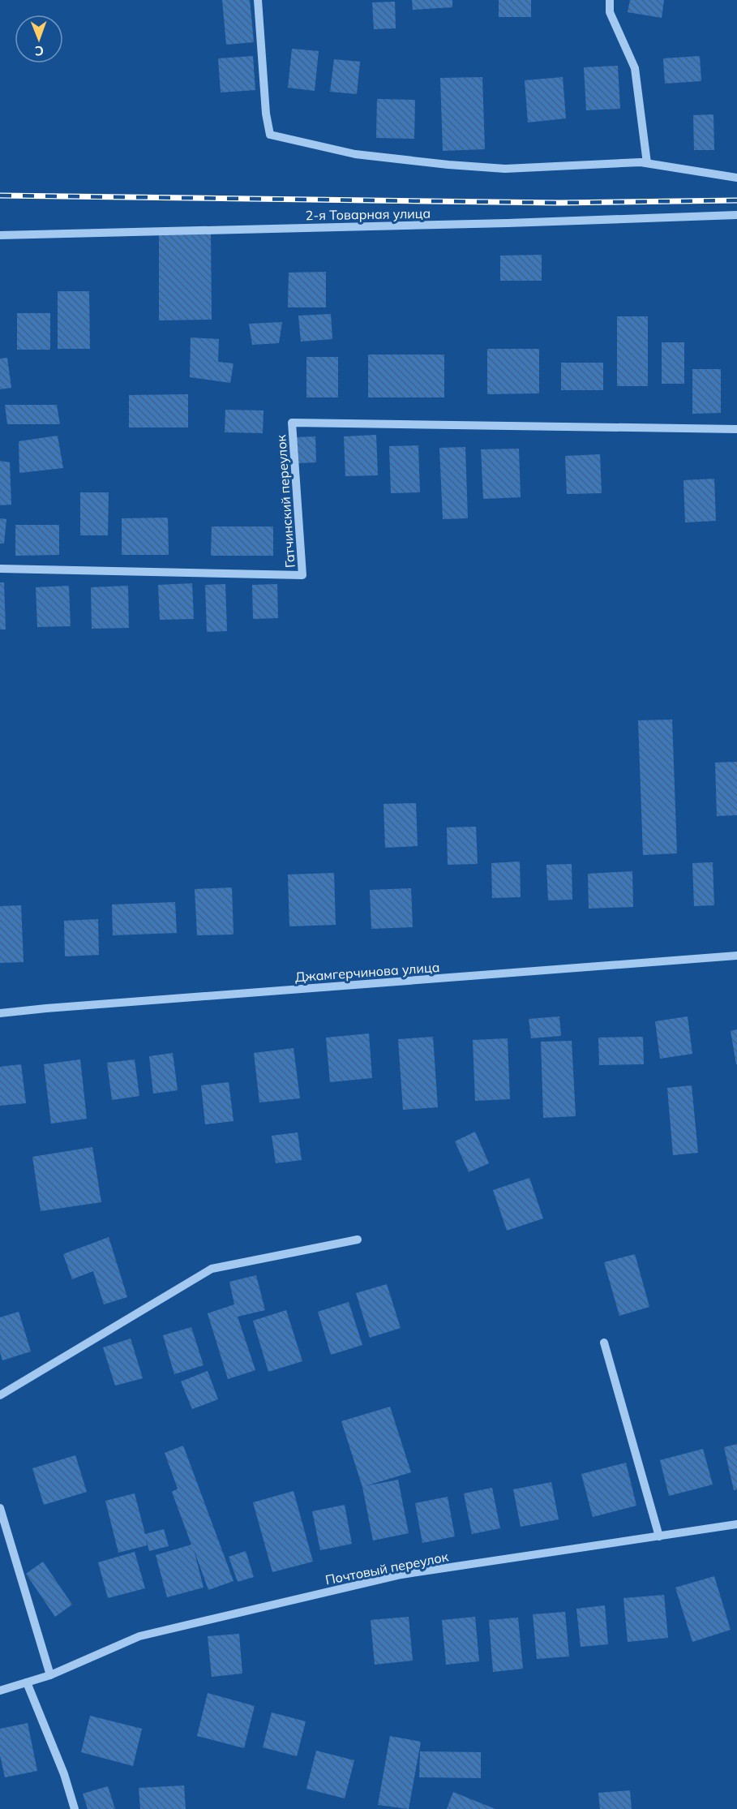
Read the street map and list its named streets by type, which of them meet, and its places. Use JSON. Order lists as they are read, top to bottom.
{
  "streets": {
    "street": [
      "2-я Товарная улица",
      "Гатчинский переулок",
      "Джамгерчинова улица",
      "Почтовый переулок"
    ]
  },
  "north": "bottom"
}
